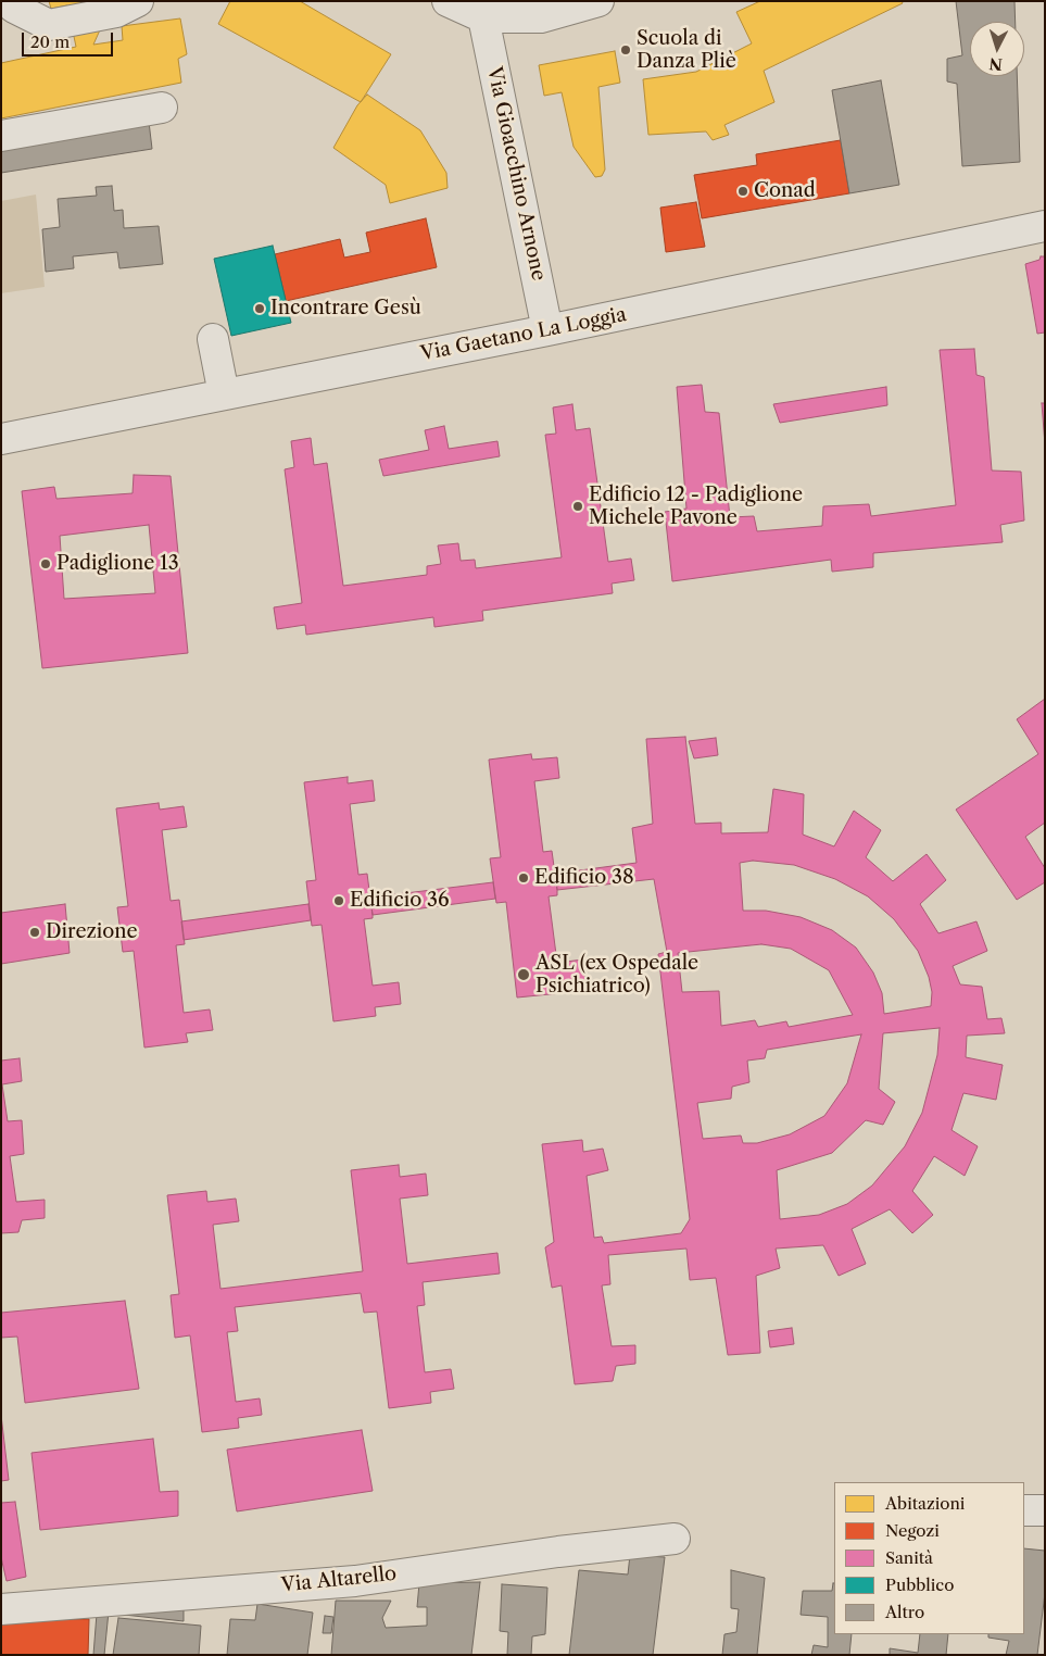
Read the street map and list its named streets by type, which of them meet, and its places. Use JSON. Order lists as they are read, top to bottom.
{
  "streets": {
    "street": ["Via Gioacchino Arnone", "Via Gaetano La Loggia", "Via Altarello"]
  },
  "crossings": [
    ["Via Gioacchino Arnone", "Via Gaetano La Loggia"]
  ],
  "places": [
    "Scuola di Danza Pliè",
    "Conad",
    "Incontrare Gesù",
    "Edificio 12 - Padiglione Michele Pavone",
    "Padiglione 13",
    "Edificio 38",
    "Edificio 36",
    "Direzione",
    "ASL (ex Ospedale Psichiatrico)"
  ],
  "legend": [
    "Abitazioni",
    "Negozi",
    "Sanità",
    "Pubblico",
    "Altro"
  ],
  "scale_bar": "20 m",
  "north": "bottom"
}
